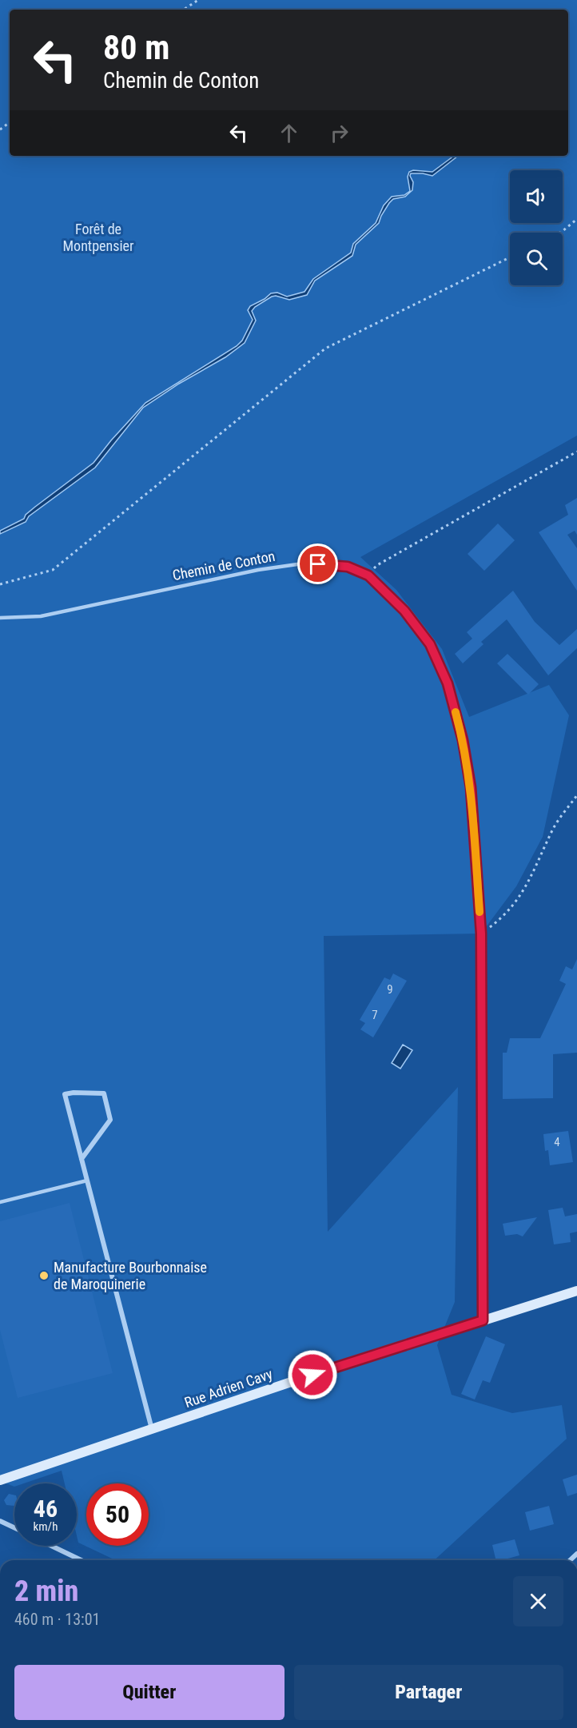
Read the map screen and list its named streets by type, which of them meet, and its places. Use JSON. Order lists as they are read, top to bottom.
{
  "streets": {
    "main road": ["Rue Adrien Cavy"],
    "street": ["Chemin de Conton"]
  },
  "crossings": [
    ["Chemin de Conton", "Rue Adrien Cavy"]
  ],
  "parks": ["Forêt de Montpensier"],
  "places": ["Manufacture Bourbonnaise de Maroquinerie"],
  "house_numbers": ["9", "7", "4"],
  "page": {
    "turn": ["80 m", "Chemin de Conton"],
    "speed": "46 km/h",
    "limit": "50",
    "heading": ["2 min", "460 m · 13:01"],
    "buttons": ["Quitter", "Partager"]
  }
}
